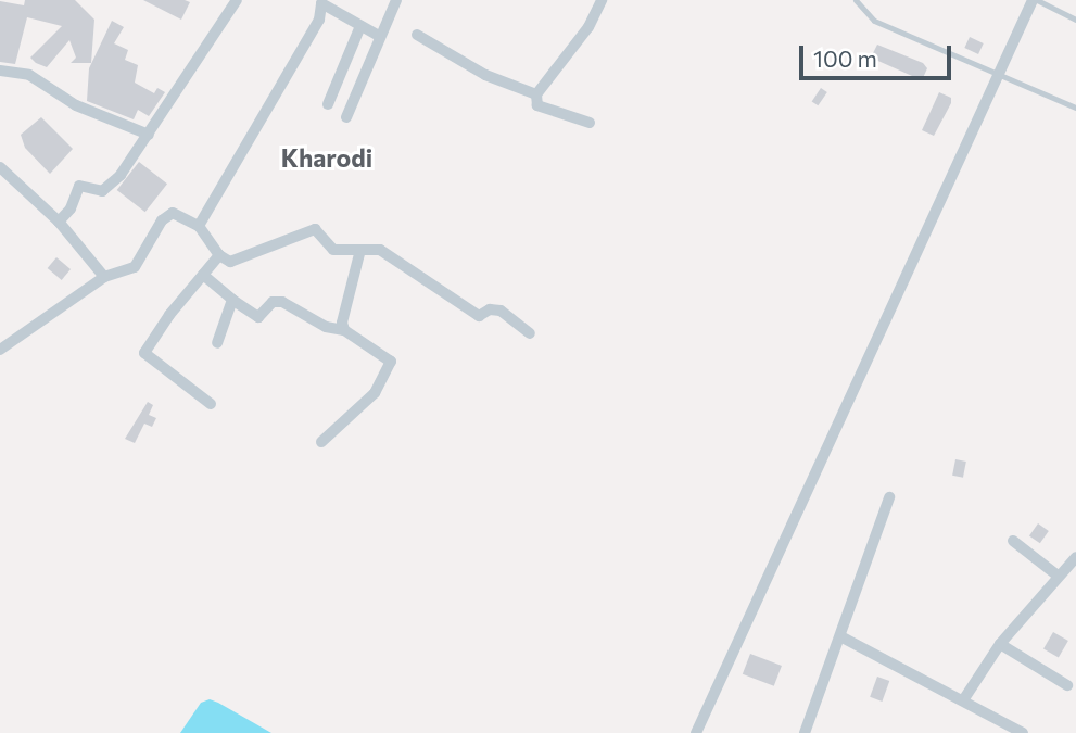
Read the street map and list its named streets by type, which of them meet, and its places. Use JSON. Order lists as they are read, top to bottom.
{
  "districts": ["Kharodi"],
  "scale_bar": "100 m"
}
